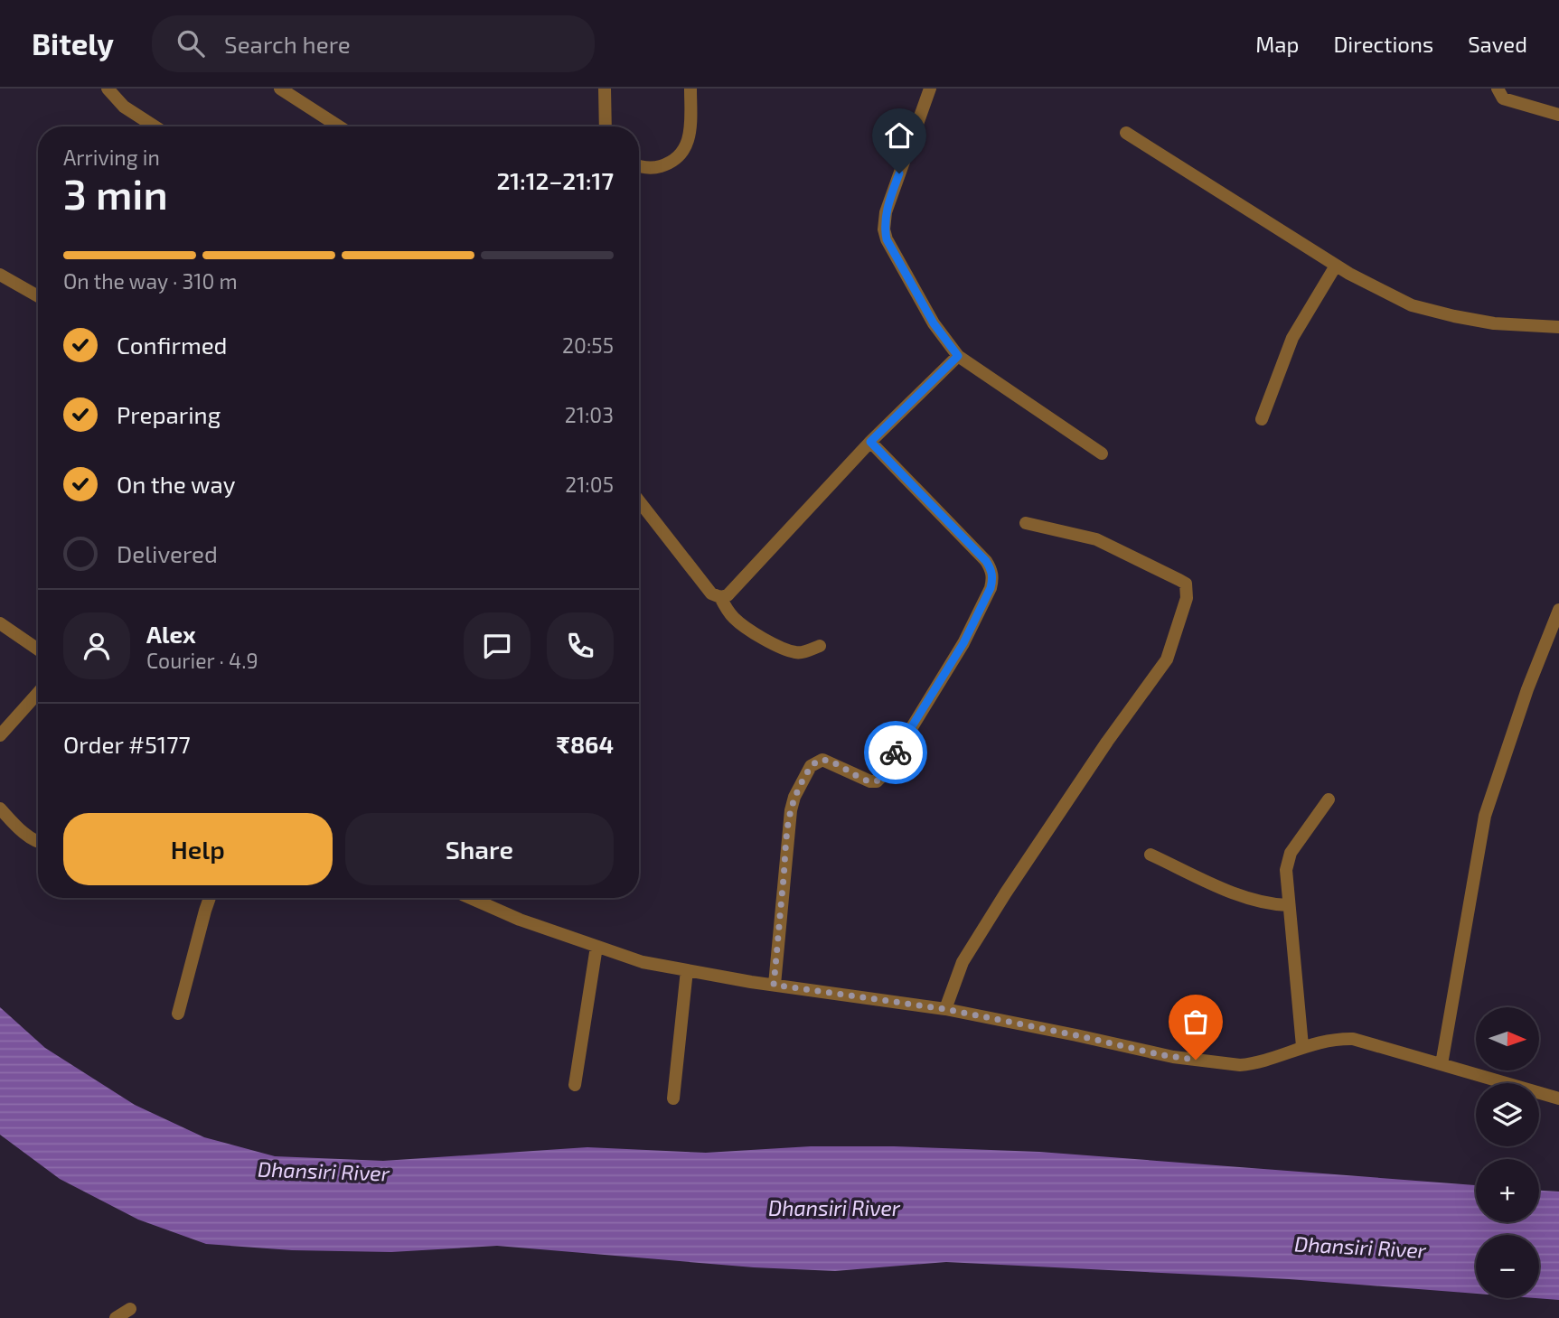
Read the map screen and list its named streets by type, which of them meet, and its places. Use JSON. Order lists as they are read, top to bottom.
{
  "water": ["Dhansiri River"],
  "north": "right",
  "page": {
    "header": "Bitely",
    "search": "Search here",
    "nav": ["Map", "Directions", "Saved"],
    "heading": ["3 min", "Arriving in", "21:12–21:17"],
    "panel": [
      "Alex",
      "Courier · 4.9",
      "Order #5177",
      "₹864"
    ],
    "bar": "On the way · 310 m",
    "list": [
      ["Confirmed", "20:55"],
      ["Preparing", "21:03"],
      ["On the way", "21:05"],
      "Delivered"
    ],
    "buttons": ["Help", "Share"],
    "map_buttons": ["+", "−"]
  }
}
